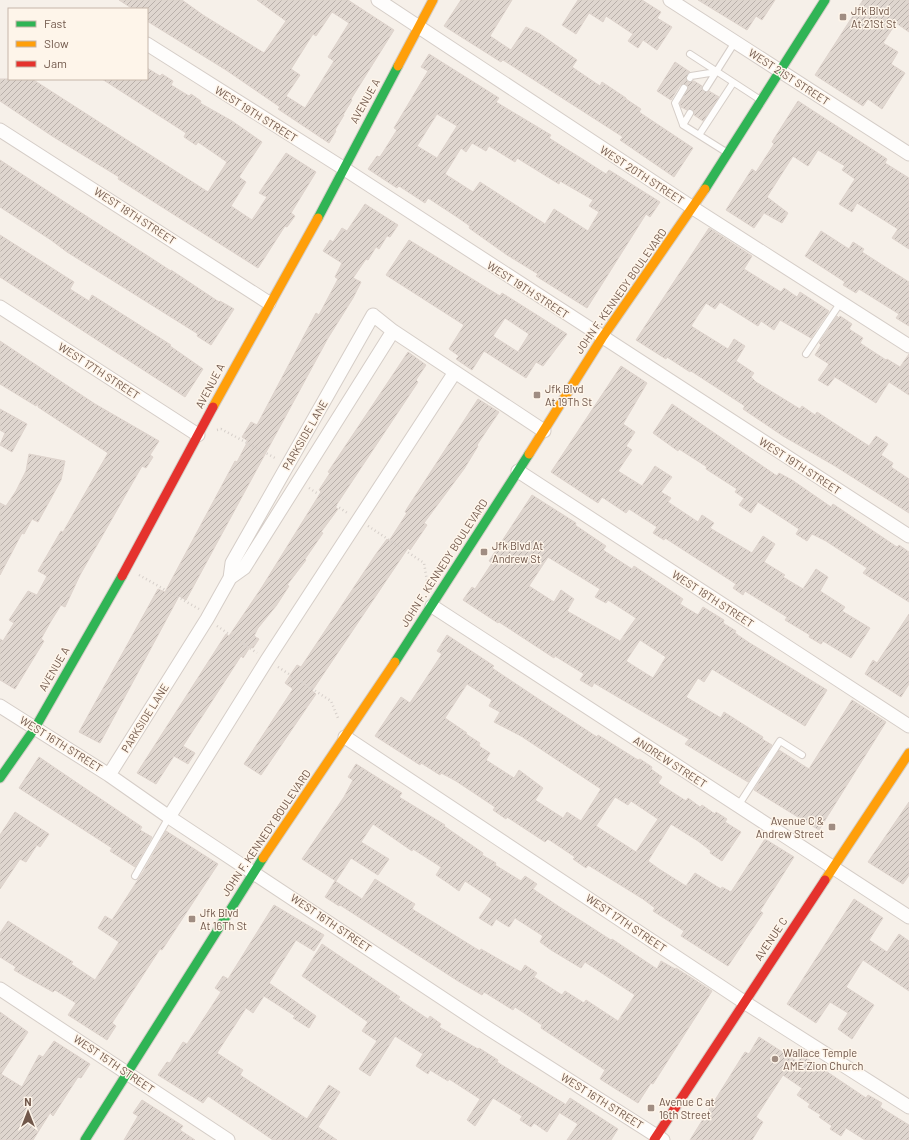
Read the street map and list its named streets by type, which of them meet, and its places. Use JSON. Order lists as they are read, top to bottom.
{
  "streets": {
    "main road": ["AVENUE A", "JOHN F. KENNEDY BOULEVARD", "AVENUE C"],
    "street": [
      "WEST 21ST STREET",
      "WEST 19TH STREET",
      "WEST 20TH STREET",
      "WEST 18TH STREET",
      "WEST 17TH STREET",
      "PARKSIDE LANE",
      "WEST 16TH STREET",
      "ANDREW STREET",
      "WEST 15TH STREET"
    ]
  },
  "crossings": [
    ["WEST 21ST STREET", "JOHN F. KENNEDY BOULEVARD"],
    ["AVENUE A", "WEST 19TH STREET"],
    ["AVENUE A", "WEST 20TH STREET"],
    ["AVENUE A", "WEST 18TH STREET"],
    ["AVENUE A", "WEST 17TH STREET"],
    ["AVENUE A", "WEST 16TH STREET"],
    ["WEST 19TH STREET", "JOHN F. KENNEDY BOULEVARD"],
    ["WEST 20TH STREET", "JOHN F. KENNEDY BOULEVARD"],
    ["WEST 18TH STREET", "JOHN F. KENNEDY BOULEVARD"],
    ["JOHN F. KENNEDY BOULEVARD", "WEST 17TH STREET"],
    ["JOHN F. KENNEDY BOULEVARD", "PARKSIDE LANE"],
    ["JOHN F. KENNEDY BOULEVARD", "WEST 16TH STREET"],
    ["JOHN F. KENNEDY BOULEVARD", "ANDREW STREET"],
    ["JOHN F. KENNEDY BOULEVARD", "WEST 15TH STREET"],
    ["WEST 17TH STREET", "AVENUE C"],
    ["PARKSIDE LANE", "WEST 16TH STREET"],
    ["WEST 16TH STREET", "AVENUE C"],
    ["ANDREW STREET", "AVENUE C"]
  ],
  "places": {
    "transit": [
      "Jfk Blvd At 21St St",
      "Jfk Blvd At 19Th St",
      "Jfk Blvd At Andrew St",
      "Avenue C & Andrew Street",
      "Jfk Blvd At 16Th St",
      "Avenue C at 16th Street"
    ],
    "other": ["Wallace Temple AME Zion Church"]
  },
  "legend": ["Fast", "Slow", "Jam"],
  "north": "top"
}
